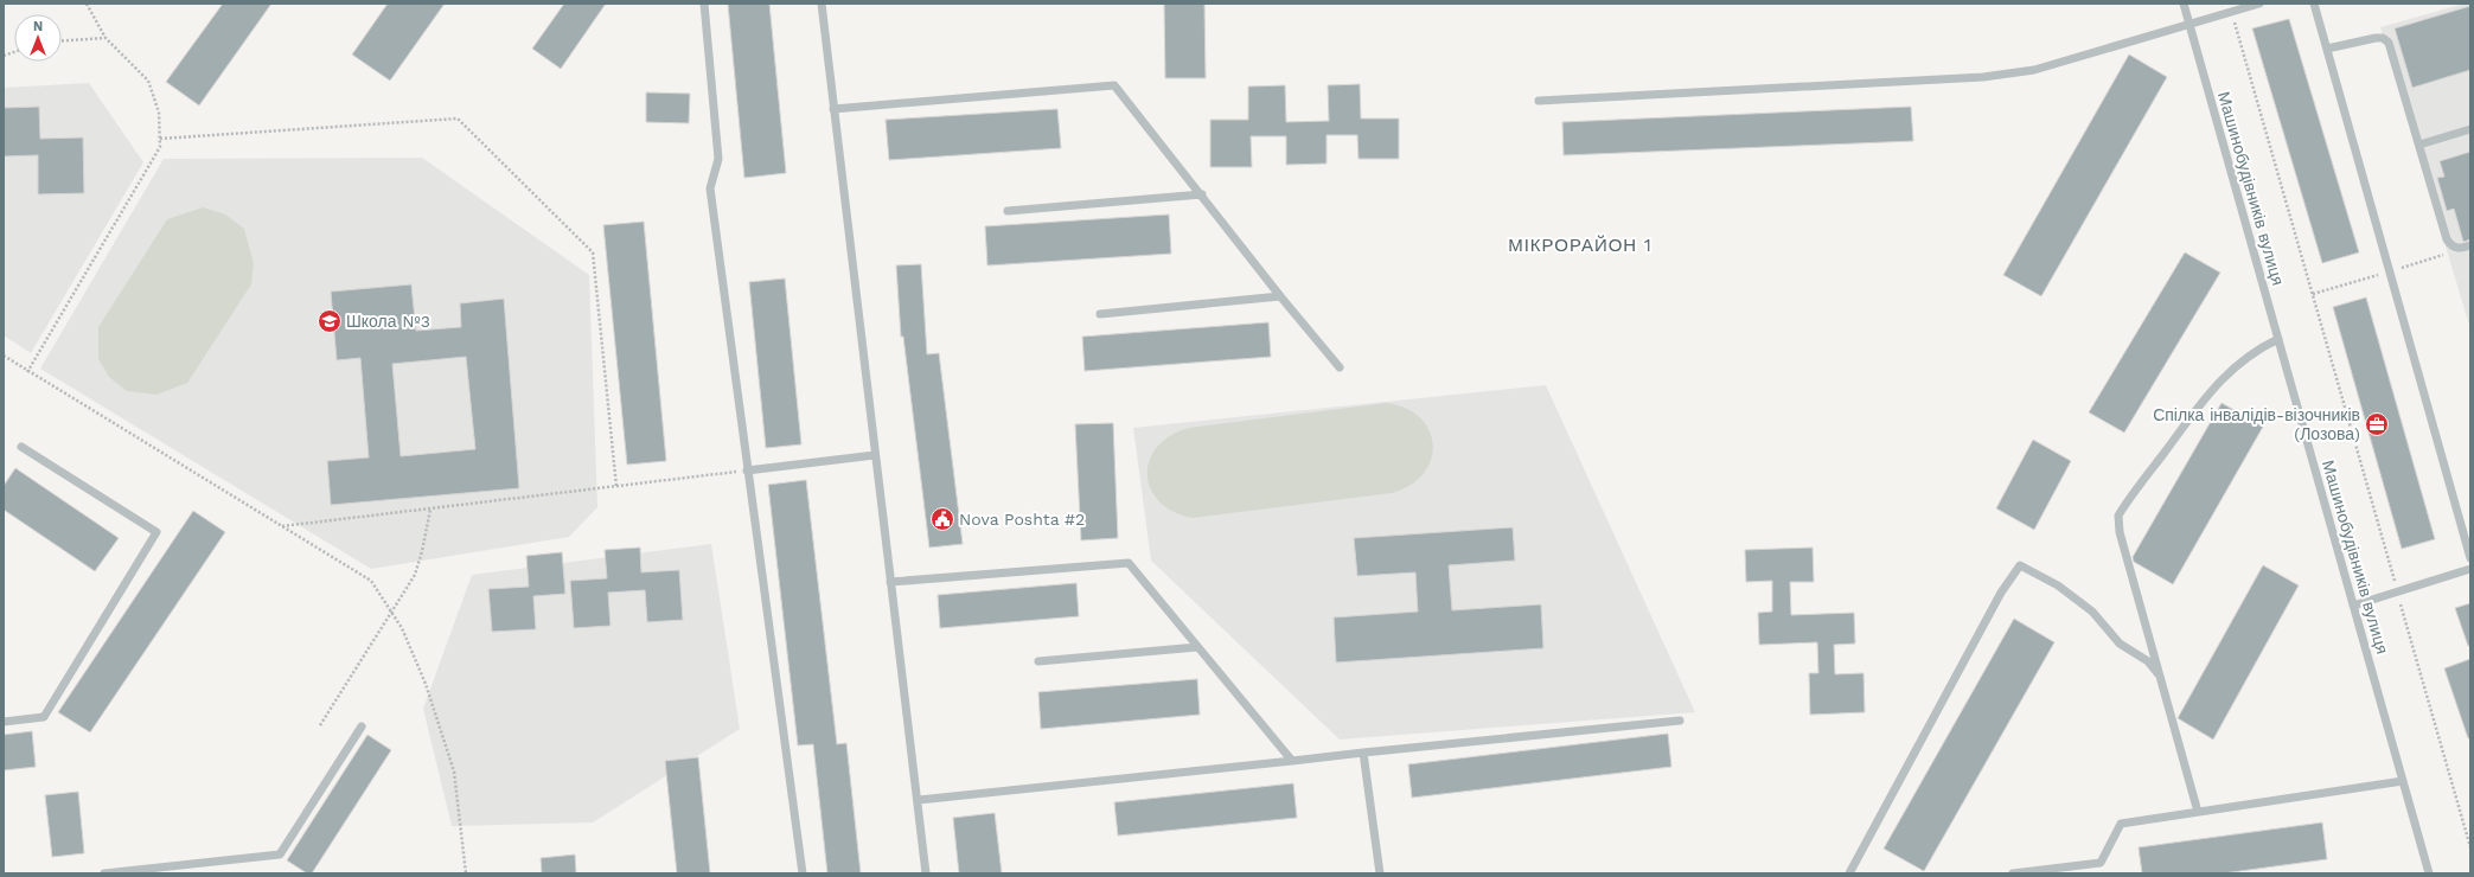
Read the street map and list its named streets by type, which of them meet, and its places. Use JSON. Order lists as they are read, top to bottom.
{
  "streets": {
    "street": ["Машинобудівників вулиця"]
  },
  "districts": ["МІКРОРАЙОН 1"],
  "places": {
    "school or university": ["Школа №3"],
    "office": ["Спілка інвалідів-візочників (Лозова)"],
    "public building": ["Nova Poshta #2"]
  },
  "north": "top"
}
